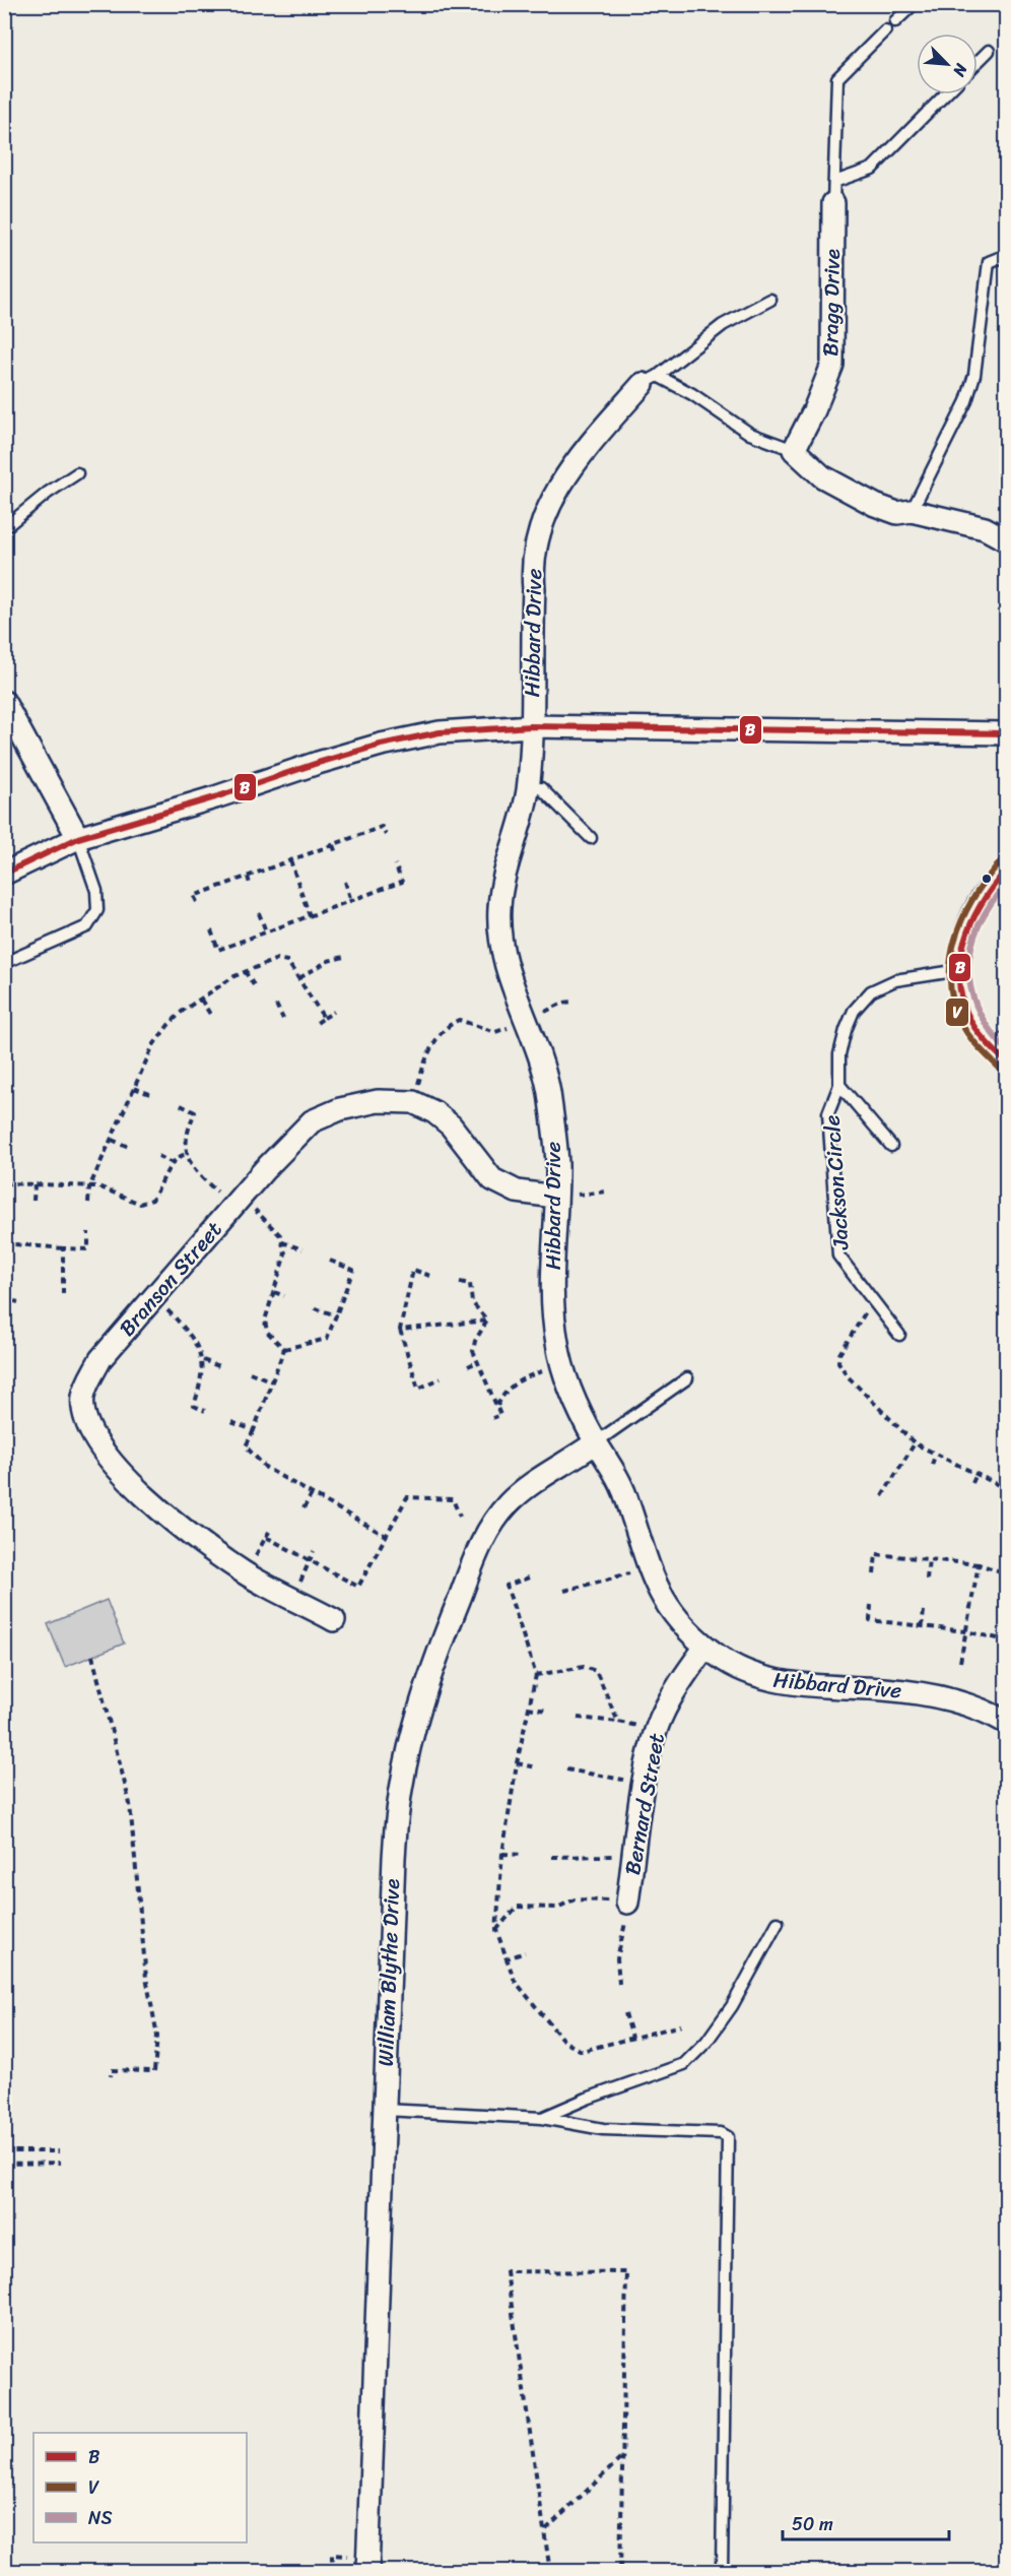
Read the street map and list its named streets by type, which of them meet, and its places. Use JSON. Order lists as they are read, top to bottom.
{
  "streets": {
    "street": [
      "Bragg Drive",
      "Hibbard Drive",
      "Branson Street",
      "Bernard Street",
      "William Blythe Drive"
    ],
    "lane": ["Jackson Circle"]
  },
  "crossings": [
    ["Hibbard Drive", "Branson Street"],
    ["Hibbard Drive", "Bernard Street"],
    ["Hibbard Drive", "William Blythe Drive"]
  ],
  "lines": ["transit line B", "transit line V", "transit line NS"],
  "legend": ["B", "V", "NS"],
  "scale_bar": "50 m",
  "north": "bottom right"
}
